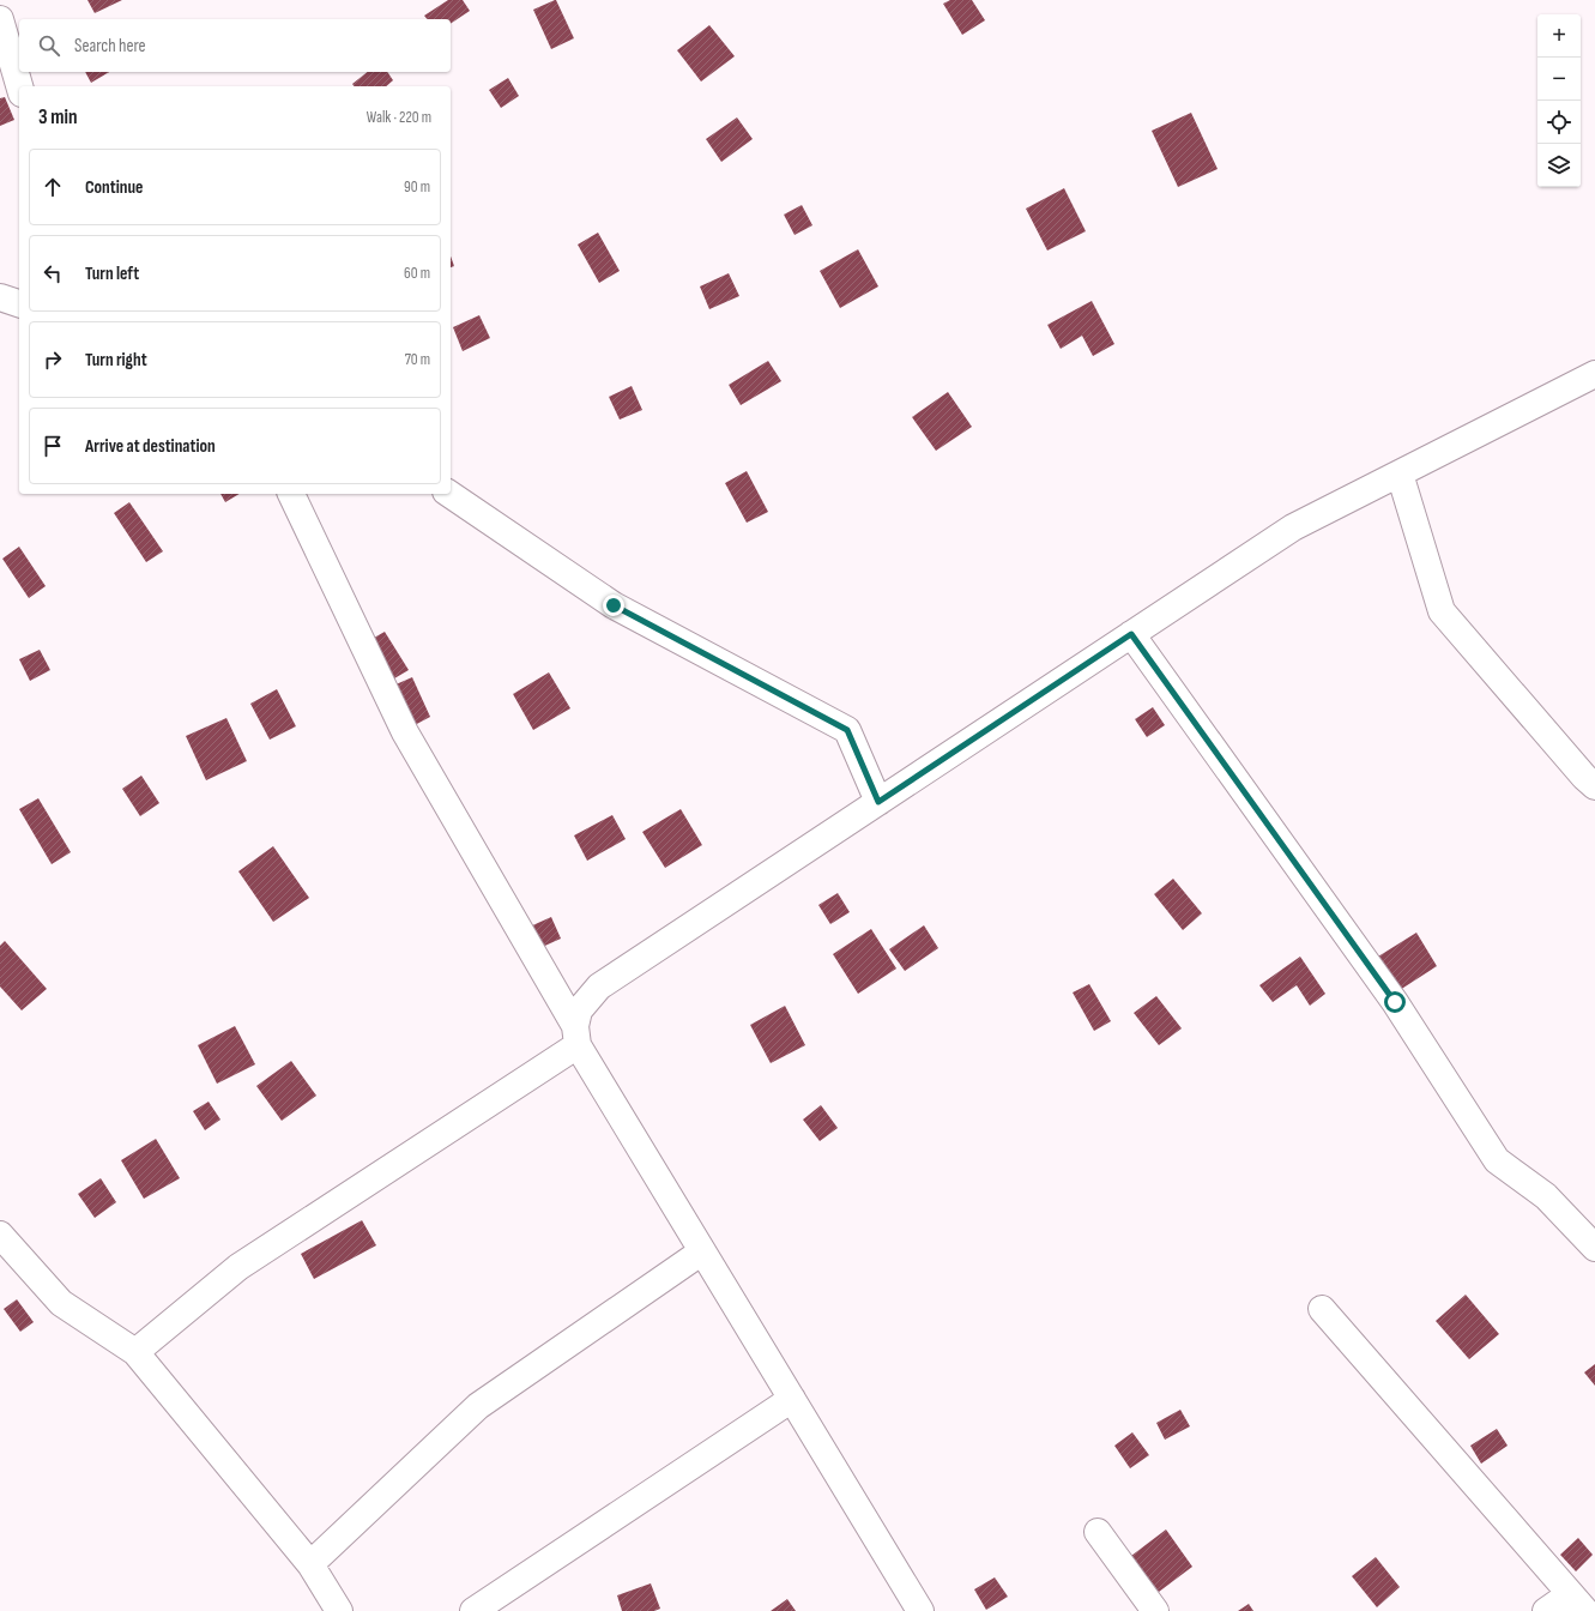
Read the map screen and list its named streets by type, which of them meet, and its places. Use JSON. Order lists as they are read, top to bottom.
{
  "page": {
    "map_buttons": ["+", "−"],
    "search": "Search here",
    "heading": ["3 min", "Walk · 220 m"],
    "list": [
      ["Continue", "90 m"],
      ["Turn left", "60 m"],
      ["Turn right", "70 m"],
      "Arrive at destination"
    ]
  }
}
